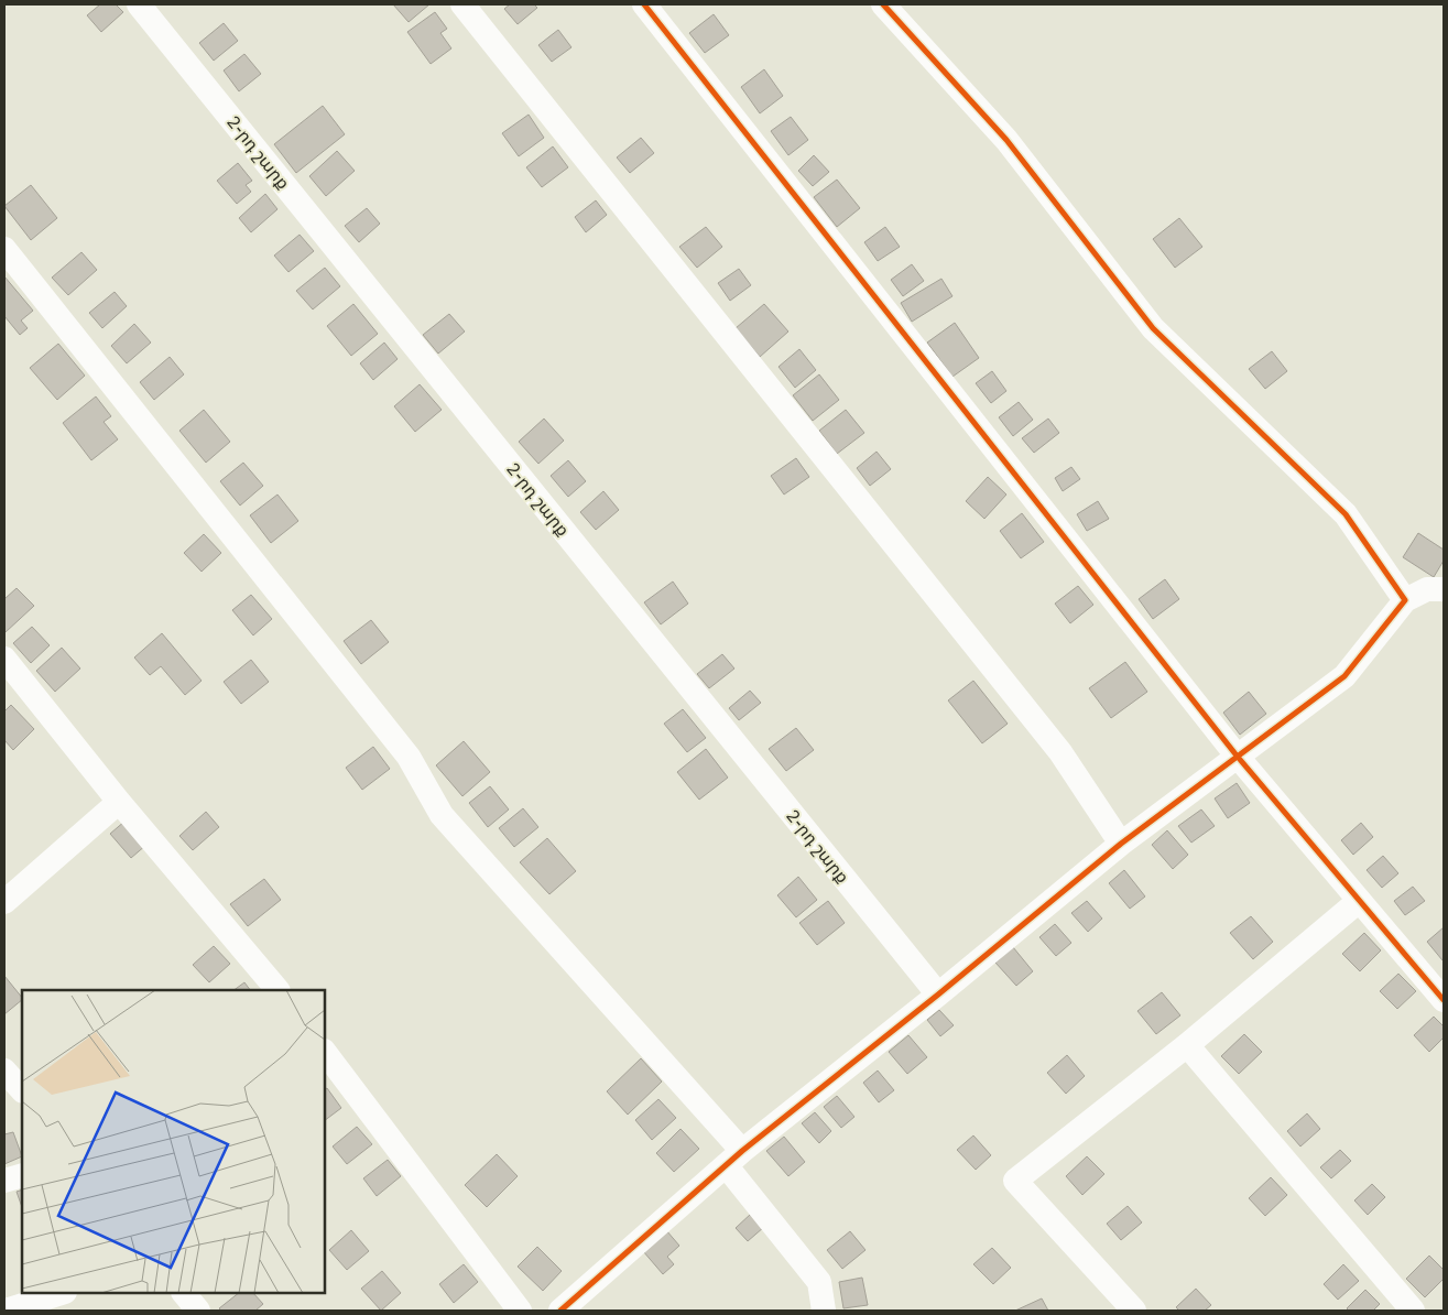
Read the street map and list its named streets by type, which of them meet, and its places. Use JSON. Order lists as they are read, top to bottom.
{
  "streets": {
    "street": ["2-րդ շարք"]
  }
}
